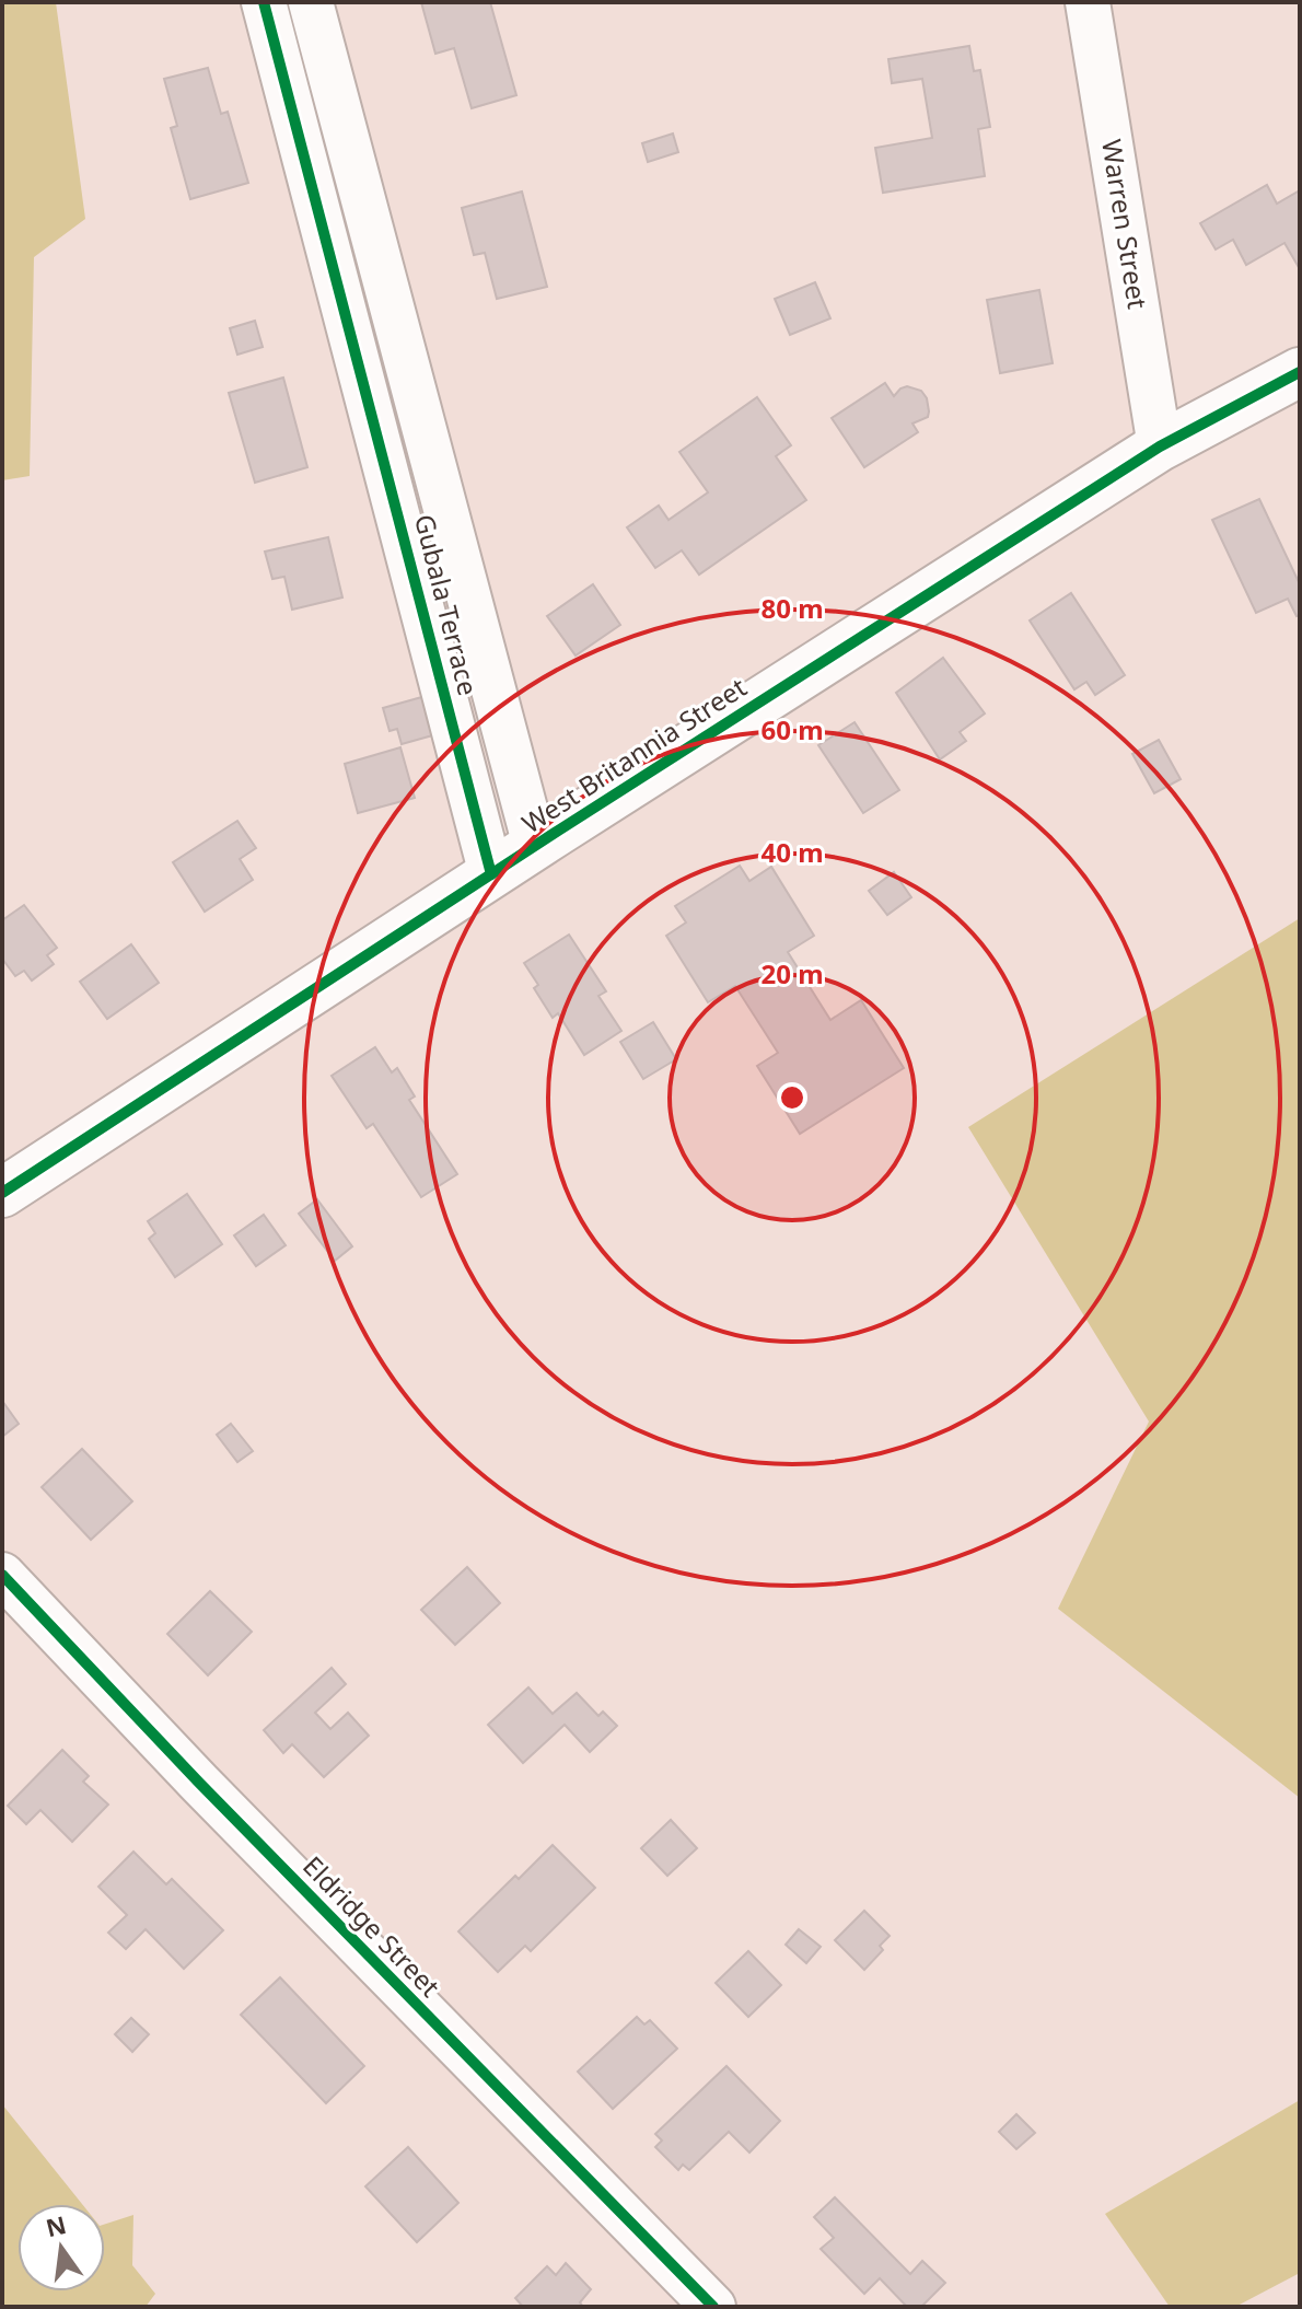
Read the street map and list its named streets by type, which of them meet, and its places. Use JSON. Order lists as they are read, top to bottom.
{
  "streets": {
    "street": [
      "Warren Street",
      "Gubala Terrace",
      "West Britannia Street",
      "Eldridge Street"
    ]
  },
  "crossings": [
    ["Warren Street", "West Britannia Street"],
    ["Gubala Terrace", "West Britannia Street"]
  ],
  "north": "top",
  "rings": [
    "80 m",
    "60 m",
    "40 m",
    "20 m"
  ]
}
